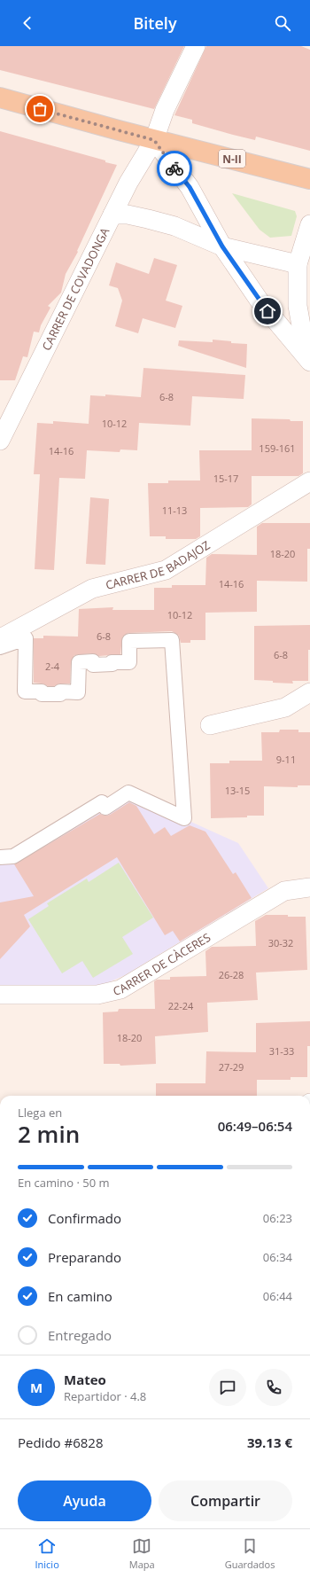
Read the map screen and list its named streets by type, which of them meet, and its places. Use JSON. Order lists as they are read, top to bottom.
{
  "streets": {
    "main road": ["N-II"],
    "street": ["CARRER DE COVADONGA", "CARRER DE BADAJOZ", "CARRER DE CÀCERES"]
  },
  "crossings": [
    ["N-II", "CARRER DE COVADONGA"]
  ],
  "house_numbers": [
    "6-8",
    "10-12",
    "159-161",
    "14-16",
    "15-17",
    "11-13",
    "18-20",
    "14-16",
    "10-12",
    "6-8",
    "6-8",
    "2-4",
    "9-11",
    "13-15",
    "30-32",
    "26-28",
    "22-24",
    "18-20",
    "31-33",
    "27-29"
  ],
  "page": {
    "header": "Bitely",
    "heading": ["2 min", "Llega en", "06:49–06:54"],
    "panel": [
      "Mateo",
      "Repartidor · 4.8",
      "Pedido #6828",
      "39.13 €"
    ],
    "bar": "En camino · 50 m",
    "list": [
      ["Confirmado", "06:23"],
      ["Preparando", "06:34"],
      ["En camino", "06:44"],
      "Entregado"
    ],
    "round": "M",
    "buttons": ["Ayuda", "Compartir"],
    "tabs": ["Inicio", "Mapa", "Guardados"]
  }
}
